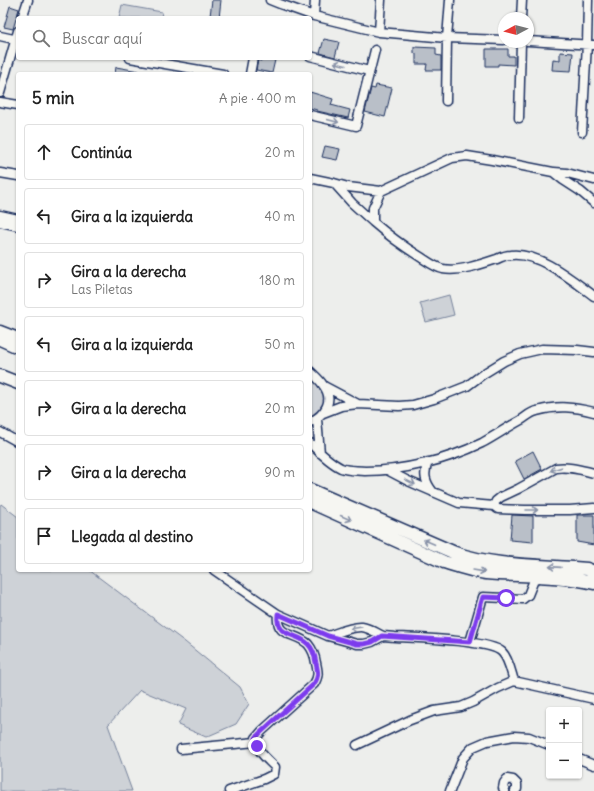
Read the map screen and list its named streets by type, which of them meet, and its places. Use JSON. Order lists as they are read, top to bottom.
{
  "north": "left",
  "page": {
    "search": "Buscar aquí",
    "heading": ["5 min", "A pie · 400 m"],
    "list": [
      ["Continúa", "20 m"],
      ["Gira a la izquierda", "40 m"],
      ["Gira a la derecha", "Las Piletas", "180 m"],
      ["Gira a la izquierda", "50 m"],
      ["Gira a la derecha", "20 m"],
      ["Gira a la derecha", "90 m"],
      "Llegada al destino"
    ],
    "map_buttons": ["+", "−"]
  }
}
